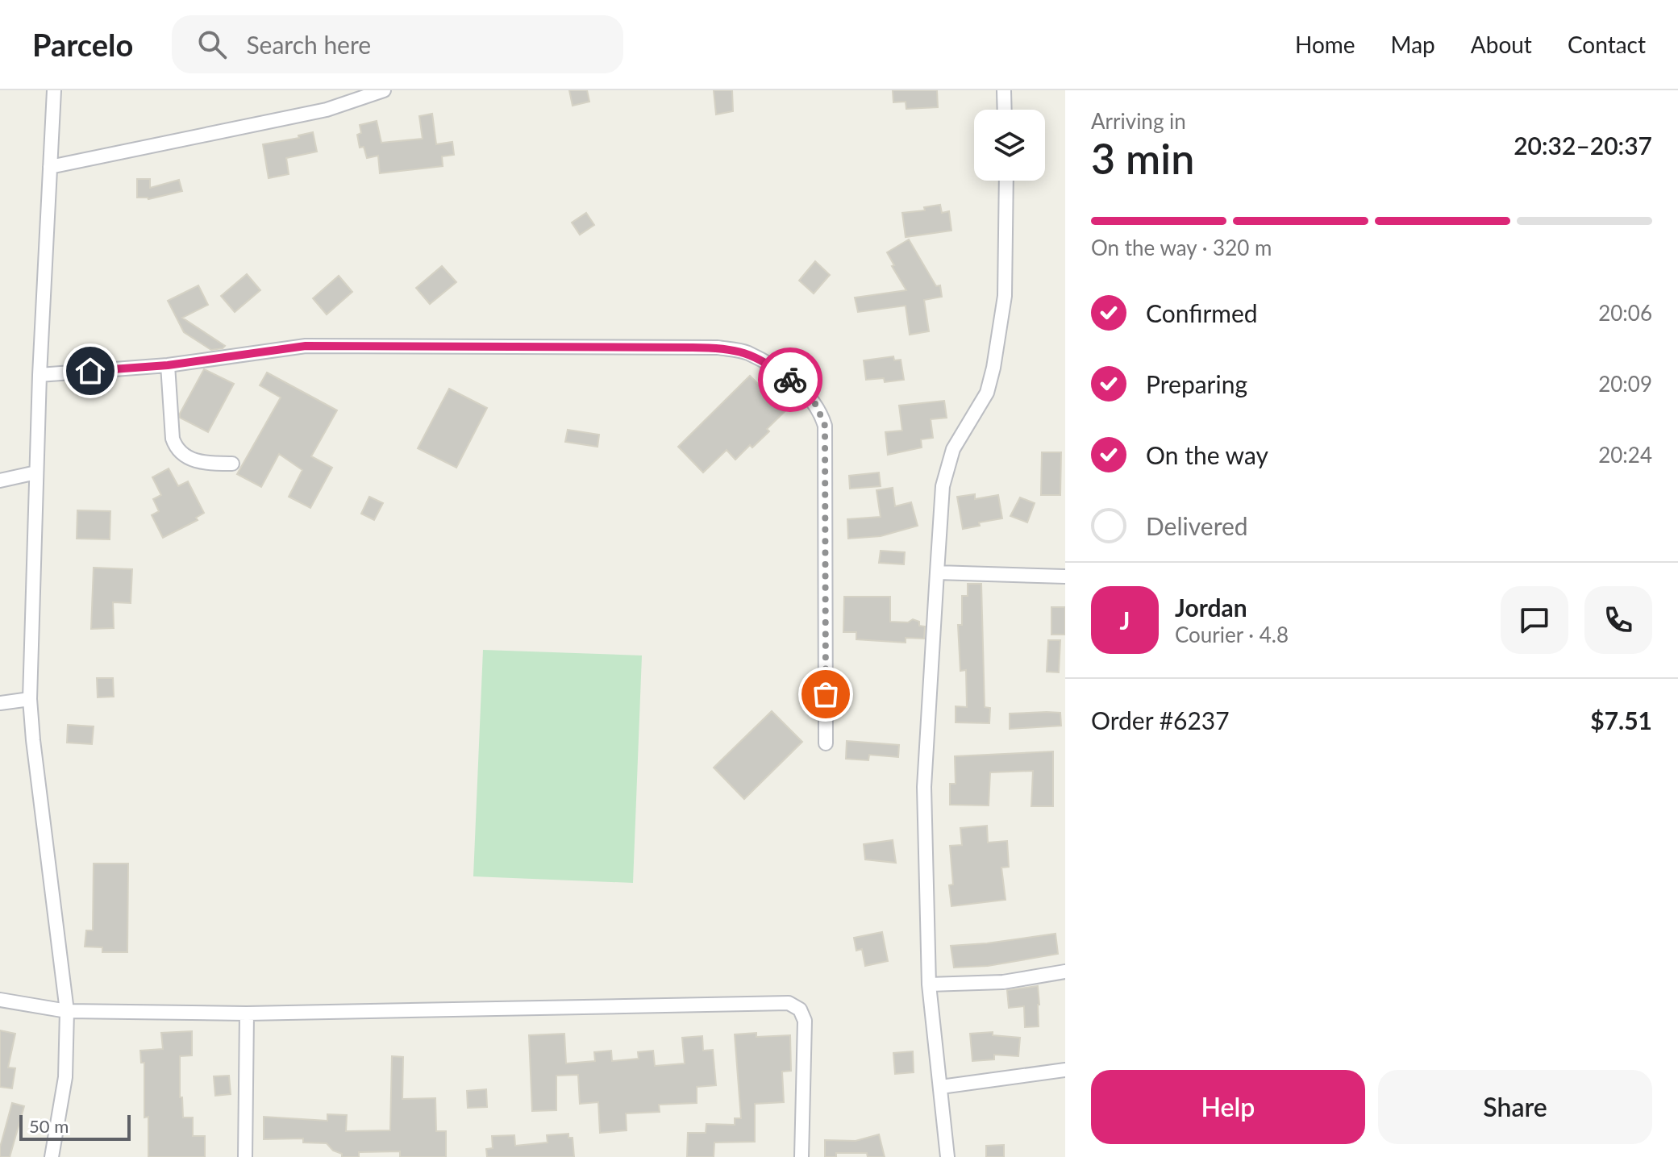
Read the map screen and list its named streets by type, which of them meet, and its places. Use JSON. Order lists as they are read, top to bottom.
{
  "scale_bar": "50 m",
  "page": {
    "header": "Parcelo",
    "search": "Search here",
    "nav": [
      "Home",
      "Map",
      "About",
      "Contact"
    ],
    "heading": ["3 min", "Arriving in", "20:32–20:37"],
    "panel": [
      "Jordan",
      "Courier · 4.8",
      "Order #6237",
      "$7.51"
    ],
    "bar": "On the way · 320 m",
    "list": [
      ["Confirmed", "20:06"],
      ["Preparing", "20:09"],
      ["On the way", "20:24"],
      "Delivered"
    ],
    "round": "J",
    "buttons": ["Help", "Share"],
    "scale": "50 m"
  }
}
